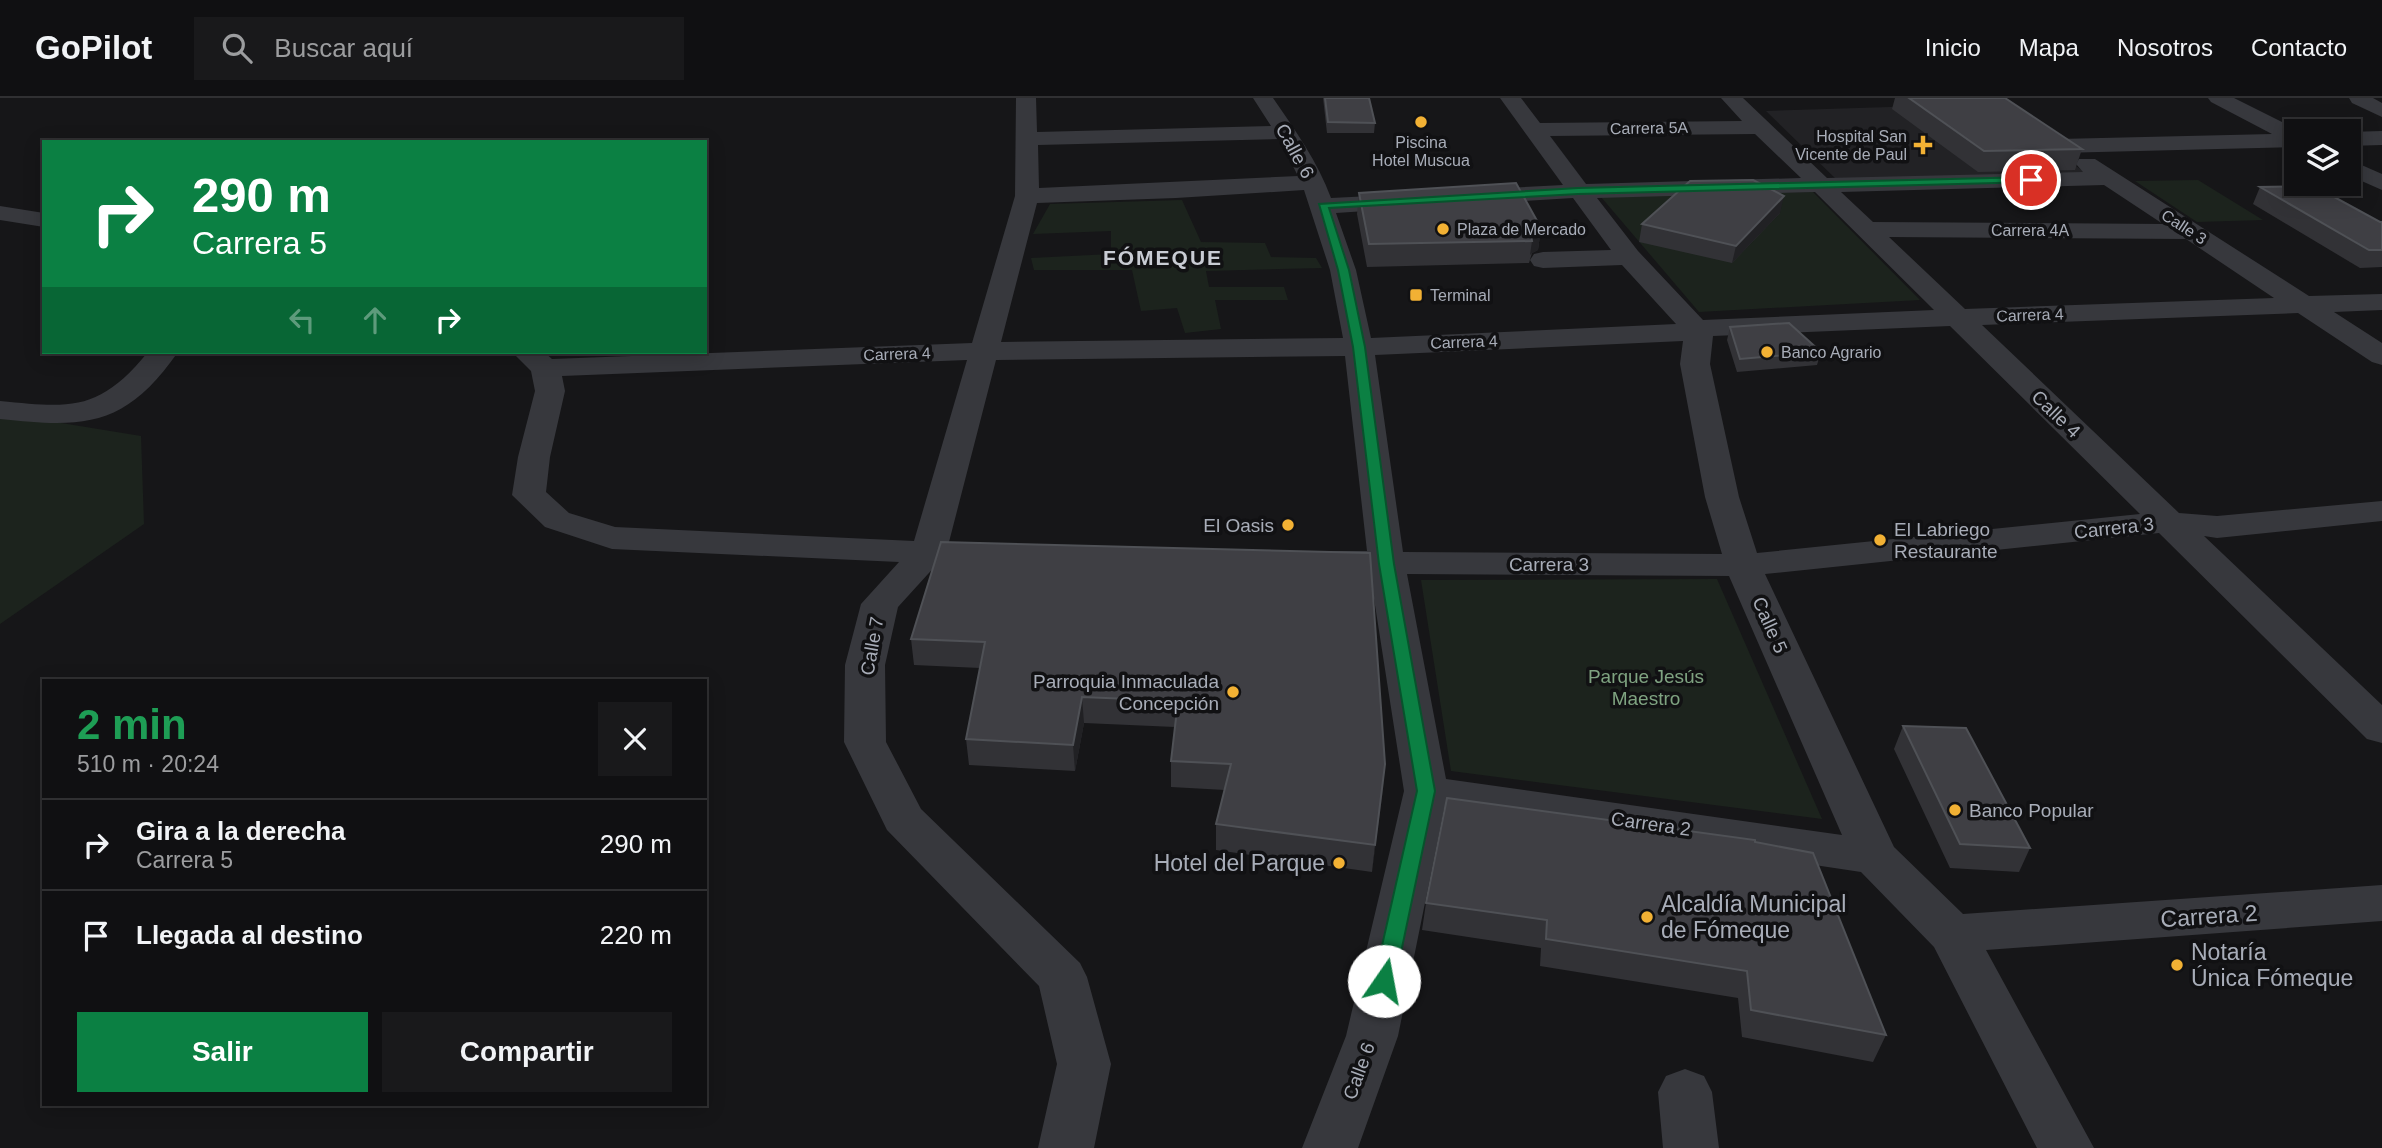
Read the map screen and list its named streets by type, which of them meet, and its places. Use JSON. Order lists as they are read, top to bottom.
{
  "streets": {
    "street": [
      "Carrera 5A",
      "Calle 6",
      "Calle 3",
      "Carrera 4A",
      "Carrera 4",
      "Calle 4",
      "Carrera 3",
      "Calle 5",
      "Calle 7",
      "Carrera 2"
    ]
  },
  "crossings": [
    ["Carrera 5A", "Calle 4"],
    ["Calle 6", "Carrera 4"],
    ["Calle 6", "Carrera 3"],
    ["Calle 6", "Carrera 2"],
    ["Calle 3", "Carrera 4A"],
    ["Calle 3", "Carrera 4"],
    ["Carrera 4A", "Calle 4"],
    ["Carrera 4", "Calle 4"],
    ["Carrera 4", "Calle 5"],
    ["Carrera 4", "Calle 7"],
    ["Calle 4", "Carrera 3"],
    ["Carrera 3", "Calle 5"],
    ["Calle 5", "Carrera 2"]
  ],
  "districts": ["FÓMEQUE"],
  "parks": ["Parque Jesús Maestro"],
  "places": {
    "other": [
      "Piscina Hotel Muscua",
      "Plaza de Mercado",
      "Banco Agrario",
      "El Oasis",
      "El Labriego Restaurante",
      "Parroquia Inmaculada Concepción",
      "Banco Popular",
      "Hotel del Parque",
      "Alcaldía Municipal de Fómeque",
      "Notaría Única Fómeque"
    ],
    "health": ["Hospital San Vicente de Paul"],
    "transit": ["Terminal"]
  },
  "page": {
    "header": "GoPilot",
    "search": "Buscar aquí",
    "nav": [
      "Inicio",
      "Mapa",
      "Nosotros",
      "Contacto"
    ],
    "turn": ["290 m", "Carrera 5"],
    "heading": ["2 min", "510 m · 20:24"],
    "list": [
      {
        "name": "Gira a la derecha",
        "note": "Carrera 5",
        "value": "290 m"
      },
      {
        "name": "Llegada al destino",
        "value": "220 m"
      }
    ],
    "buttons": ["Salir", "Compartir"]
  }
}
